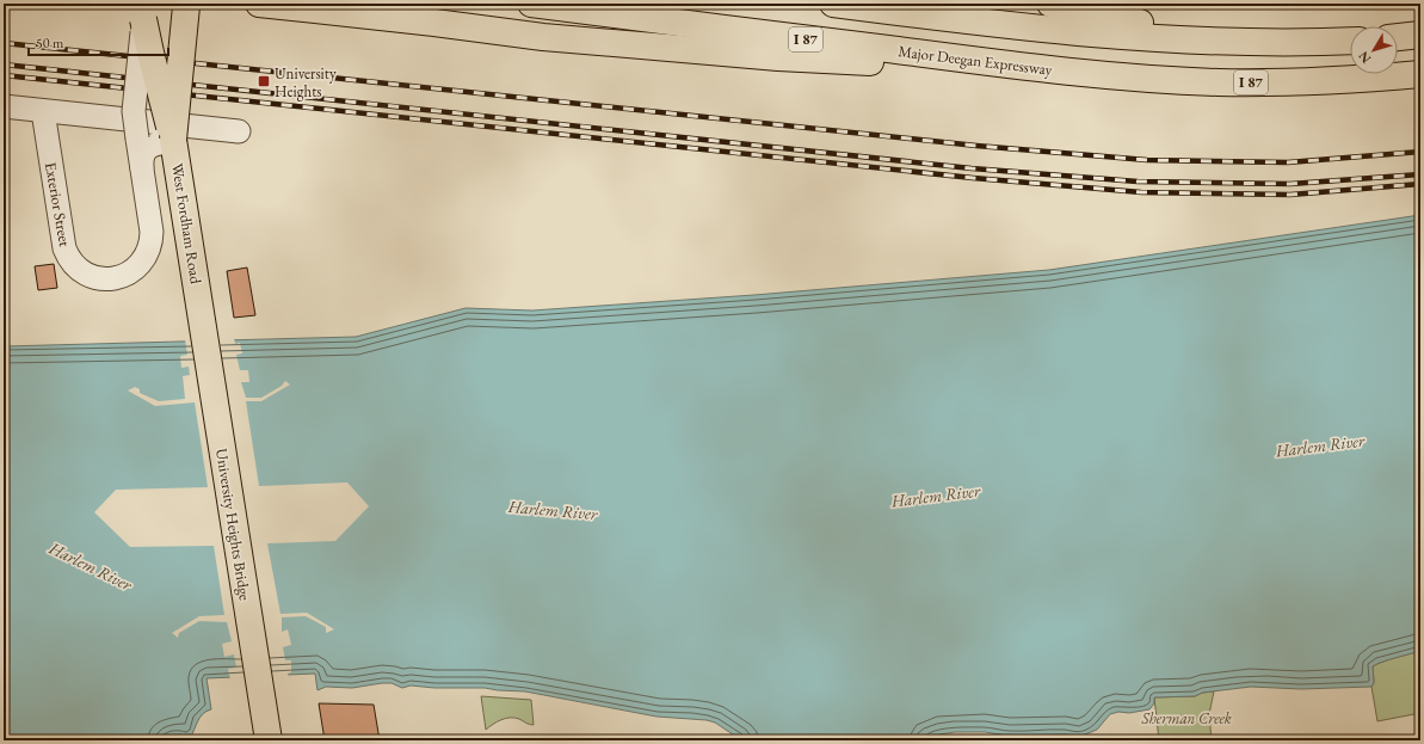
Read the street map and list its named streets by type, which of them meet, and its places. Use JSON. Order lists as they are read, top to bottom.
{
  "streets": {
    "main road": [
      "I 87",
      "Major Deegan Expressway",
      "West Fordham Road",
      "University Heights Bridge"
    ],
    "street": ["Exterior Street"]
  },
  "crossings": [
    ["Exterior Street", "West Fordham Road"],
    ["West Fordham Road", "University Heights Bridge"]
  ],
  "water": ["Harlem River"],
  "parks": ["Sherman Creek"],
  "places": {
    "transit": ["University Heights"]
  },
  "scale_bar": "50 m",
  "north": "bottom left"
}
